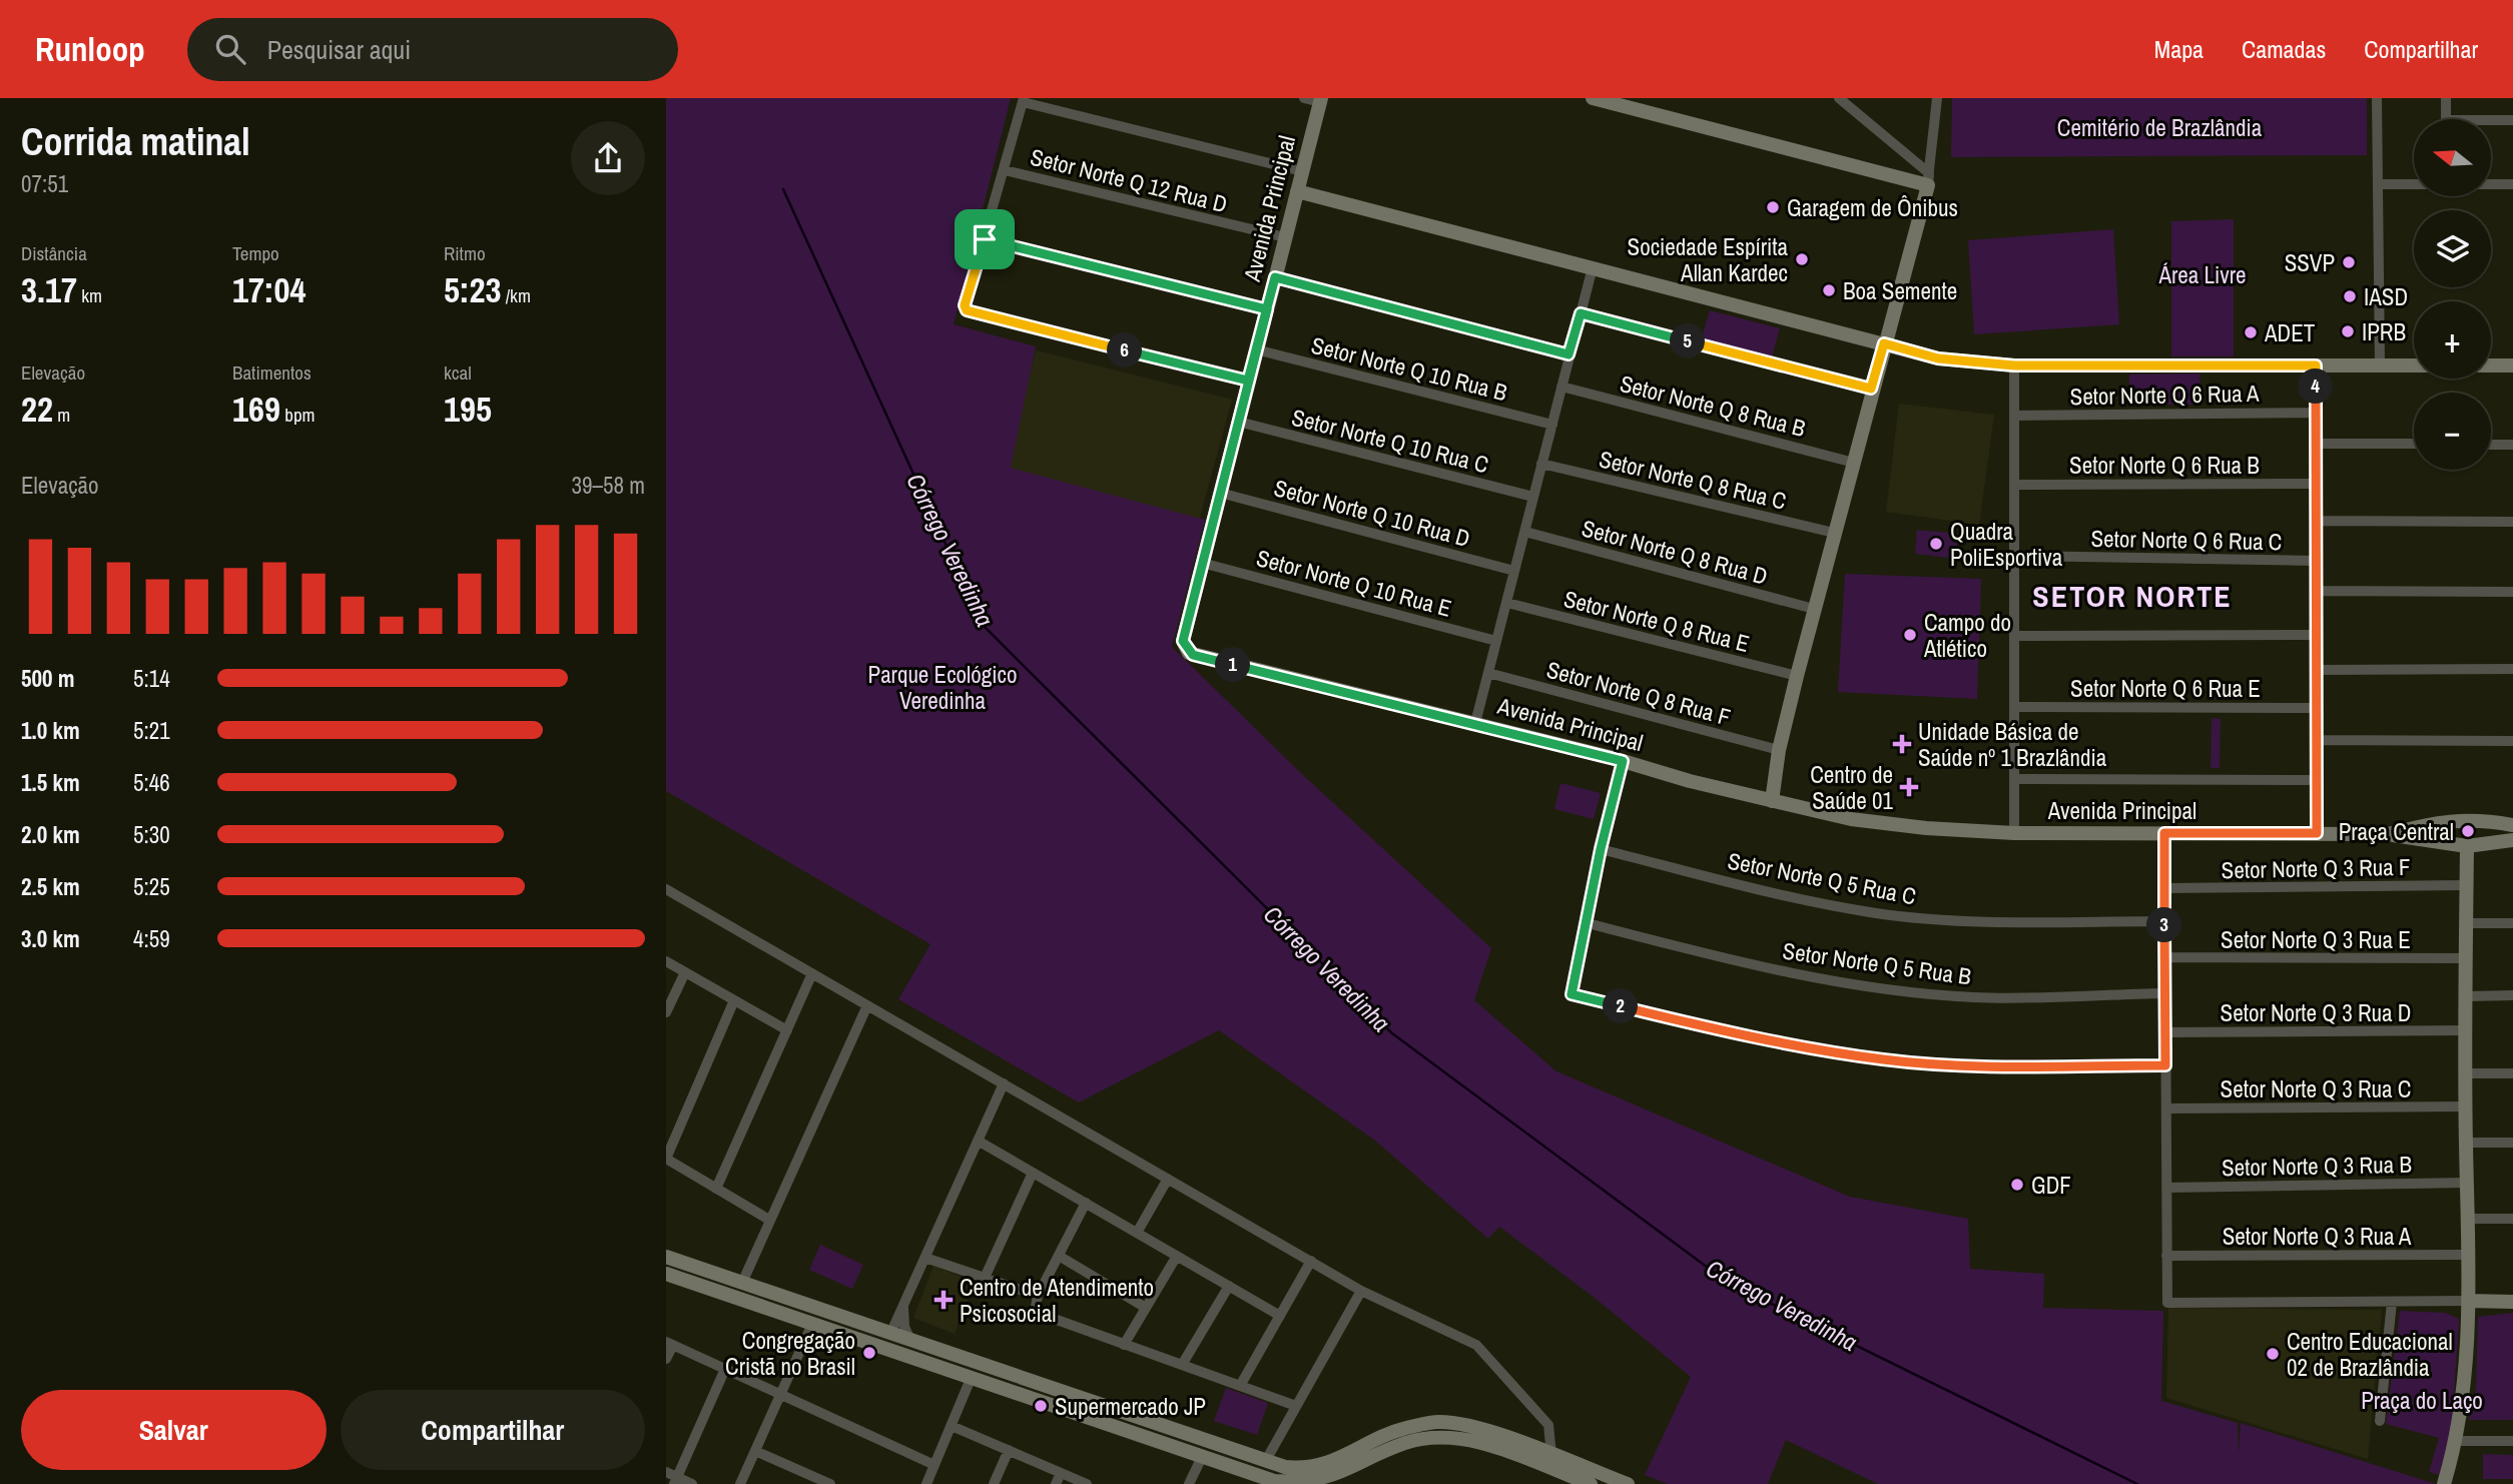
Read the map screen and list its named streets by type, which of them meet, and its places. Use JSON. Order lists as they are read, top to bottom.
{
  "streets": {
    "street": [
      "Setor Norte Q 12 Rua D",
      "Avenida Principal",
      "Setor Norte Q 10 Rua B",
      "Setor Norte Q 6 Rua A",
      "Setor Norte Q 8 Rua B",
      "Setor Norte Q 10 Rua C",
      "Setor Norte Q 6 Rua B",
      "Setor Norte Q 8 Rua C",
      "Setor Norte Q 10 Rua D",
      "Setor Norte Q 6 Rua C",
      "Setor Norte Q 8 Rua D",
      "Setor Norte Q 10 Rua E",
      "Setor Norte Q 8 Rua E",
      "Setor Norte Q 6 Rua E",
      "Setor Norte Q 8 Rua F",
      "Setor Norte Q 3 Rua F",
      "Setor Norte Q 5 Rua C",
      "Setor Norte Q 3 Rua E",
      "Setor Norte Q 5 Rua B",
      "Setor Norte Q 3 Rua D",
      "Setor Norte Q 3 Rua C",
      "Setor Norte Q 3 Rua B",
      "Setor Norte Q 3 Rua A"
    ]
  },
  "crossings": [
    ["Setor Norte Q 12 Rua D", "Avenida Principal"],
    ["Avenida Principal", "Setor Norte Q 10 Rua B"],
    ["Avenida Principal", "Setor Norte Q 10 Rua C"],
    ["Avenida Principal", "Setor Norte Q 10 Rua D"],
    ["Avenida Principal", "Setor Norte Q 10 Rua E"]
  ],
  "districts": ["SETOR NORTE"],
  "water": ["Córrego Veredinha"],
  "parks": [
    "Cemitério de Brazlândia",
    "Área Livre",
    "Parque Ecológico Veredinha",
    "Praça do Laço"
  ],
  "places": {
    "other": [
      "Garagem de Ônibus",
      "Sociedade Espírita Allan Kardec",
      "SSVP",
      "Boa Semente",
      "IASD",
      "IPRB",
      "ADET",
      "Quadra PoliEsportiva",
      "Campo do Atlético",
      "Praça Central",
      "GDF",
      "Congregação Cristã no Brasil",
      "Centro Educacional 02 de Brazlândia",
      "Supermercado JP"
    ],
    "health": ["Unidade Básica de Saúde nº 1 Brazlândia", "Centro de Saúde 01", "Centro de Atendimento Psicosocial"]
  },
  "north": "left",
  "page": {
    "header": "Runloop",
    "search": "Pesquisar aqui",
    "nav": ["Mapa", "Camadas", "Compartilhar"],
    "heading": ["Corrida matinal", "07:51"],
    "map_buttons": ["+", "−"],
    "stats": [
      ["Distância", "3.17 km"],
      ["Tempo", "17:04"],
      ["Ritmo", "5:23 /km"],
      ["Elevação", "22 m"],
      ["Batimentos", "169 bpm"],
      ["kcal", "195"]
    ],
    "pins": [
      "5",
      "6",
      "4",
      "1",
      "3",
      "2"
    ],
    "chart": ["Elevação", "39–58 m"],
    "list": [
      {
        "name": "500 m",
        "note": "5:14"
      },
      {
        "name": "1.0 km",
        "note": "5:21"
      },
      {
        "name": "1.5 km",
        "note": "5:46"
      },
      {
        "name": "2.0 km",
        "note": "5:30"
      },
      {
        "name": "2.5 km",
        "note": "5:25"
      },
      {
        "name": "3.0 km",
        "note": "4:59"
      }
    ],
    "buttons": ["Salvar", "Compartilhar"]
  }
}
